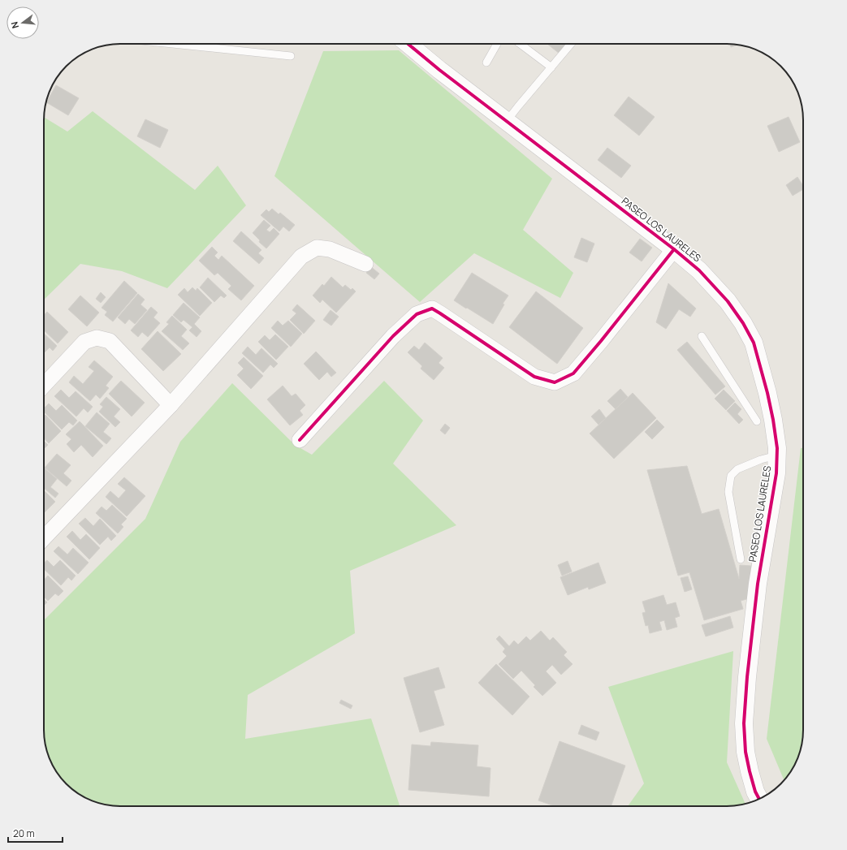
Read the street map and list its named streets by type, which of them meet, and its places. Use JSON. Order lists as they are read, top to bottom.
{
  "streets": {
    "street": ["PASEO LOS LAURELES"]
  },
  "scale_bar": "20 m",
  "north": "left"
}
